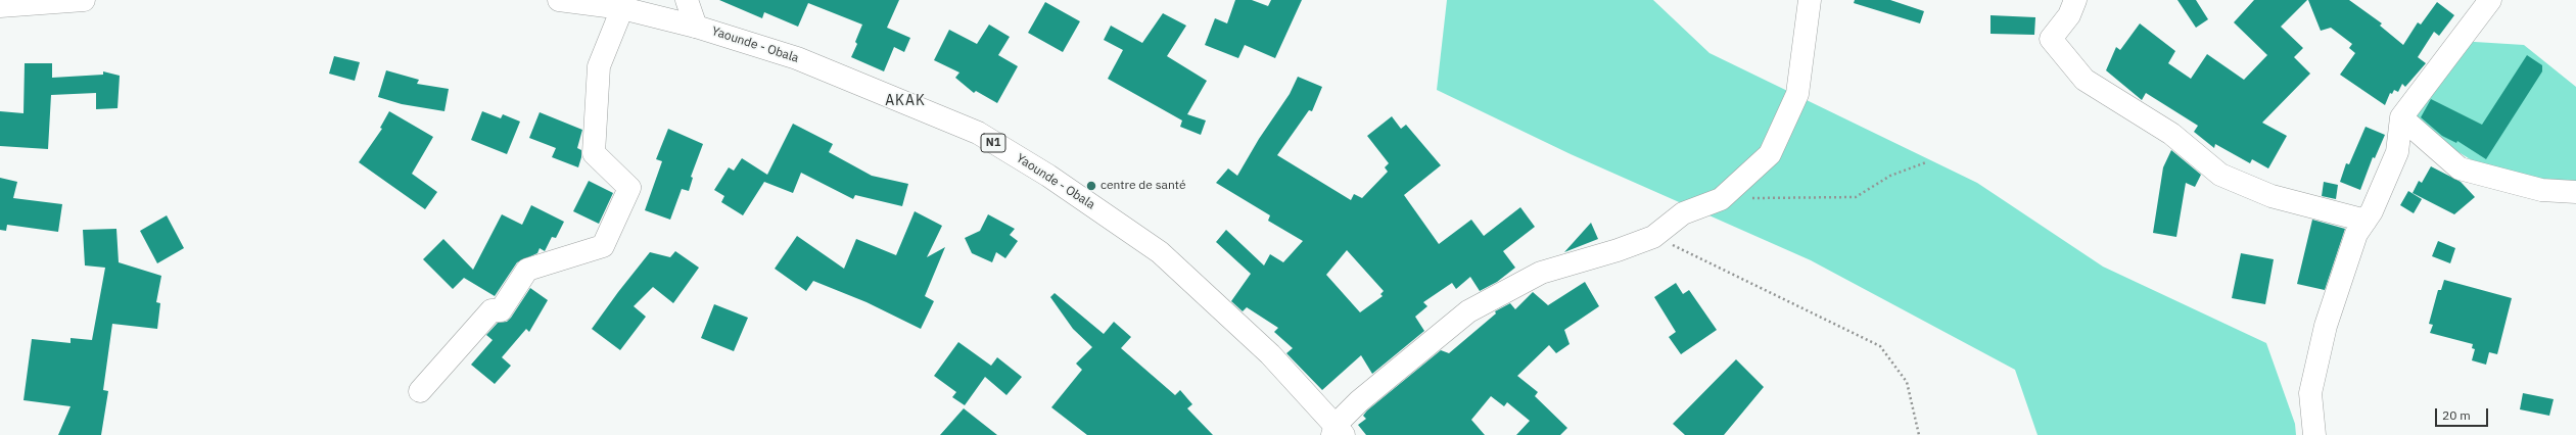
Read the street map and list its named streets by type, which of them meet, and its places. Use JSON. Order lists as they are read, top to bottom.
{
  "streets": {
    "main road": ["Yaounde - Obala", "N1"]
  },
  "districts": ["AKAK"],
  "places": ["centre de santé"],
  "scale_bar": "20 m"
}
